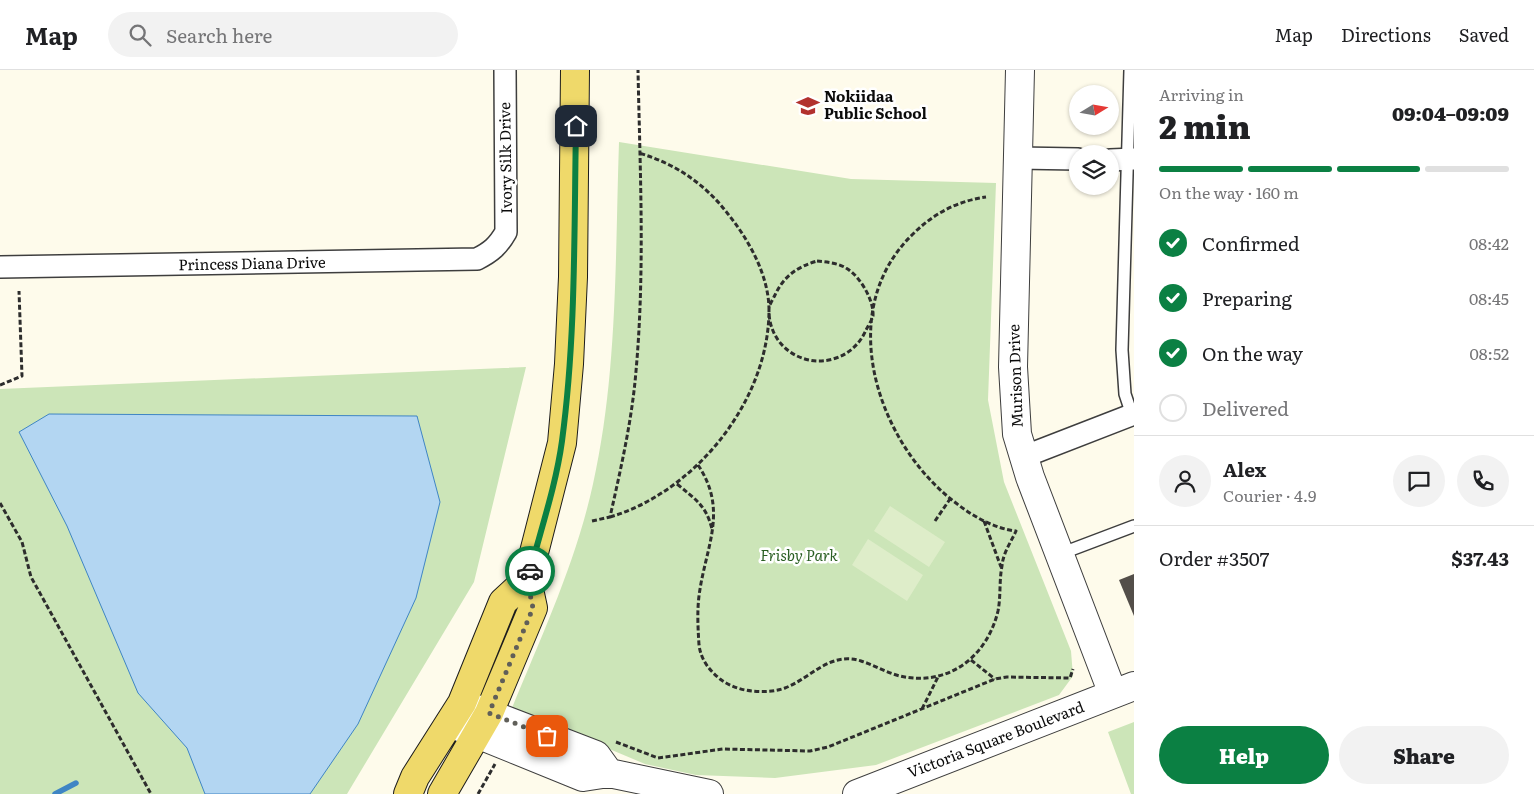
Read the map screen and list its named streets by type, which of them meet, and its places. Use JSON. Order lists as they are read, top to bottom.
{
  "streets": {
    "street": [
      "Ivory Silk Drive",
      "Princess Diana Drive",
      "Murison Drive",
      "Victoria Square Boulevard"
    ]
  },
  "crossings": [
    ["Ivory Silk Drive", "Princess Diana Drive"],
    ["Murison Drive", "Victoria Square Boulevard"]
  ],
  "parks": ["Frisby Park"],
  "places": {
    "school or university": ["Nokiidaa Public School"]
  },
  "north": "right",
  "page": {
    "header": "Map",
    "search": "Search here",
    "nav": ["Map", "Directions", "Saved"],
    "heading": ["2 min", "Arriving in", "09:04–09:09"],
    "panel": [
      "Alex",
      "Courier · 4.9",
      "Order #3507",
      "$37.43"
    ],
    "bar": "On the way · 160 m",
    "list": [
      ["Confirmed", "08:42"],
      ["Preparing", "08:45"],
      ["On the way", "08:52"],
      "Delivered"
    ],
    "buttons": ["Help", "Share"]
  }
}
